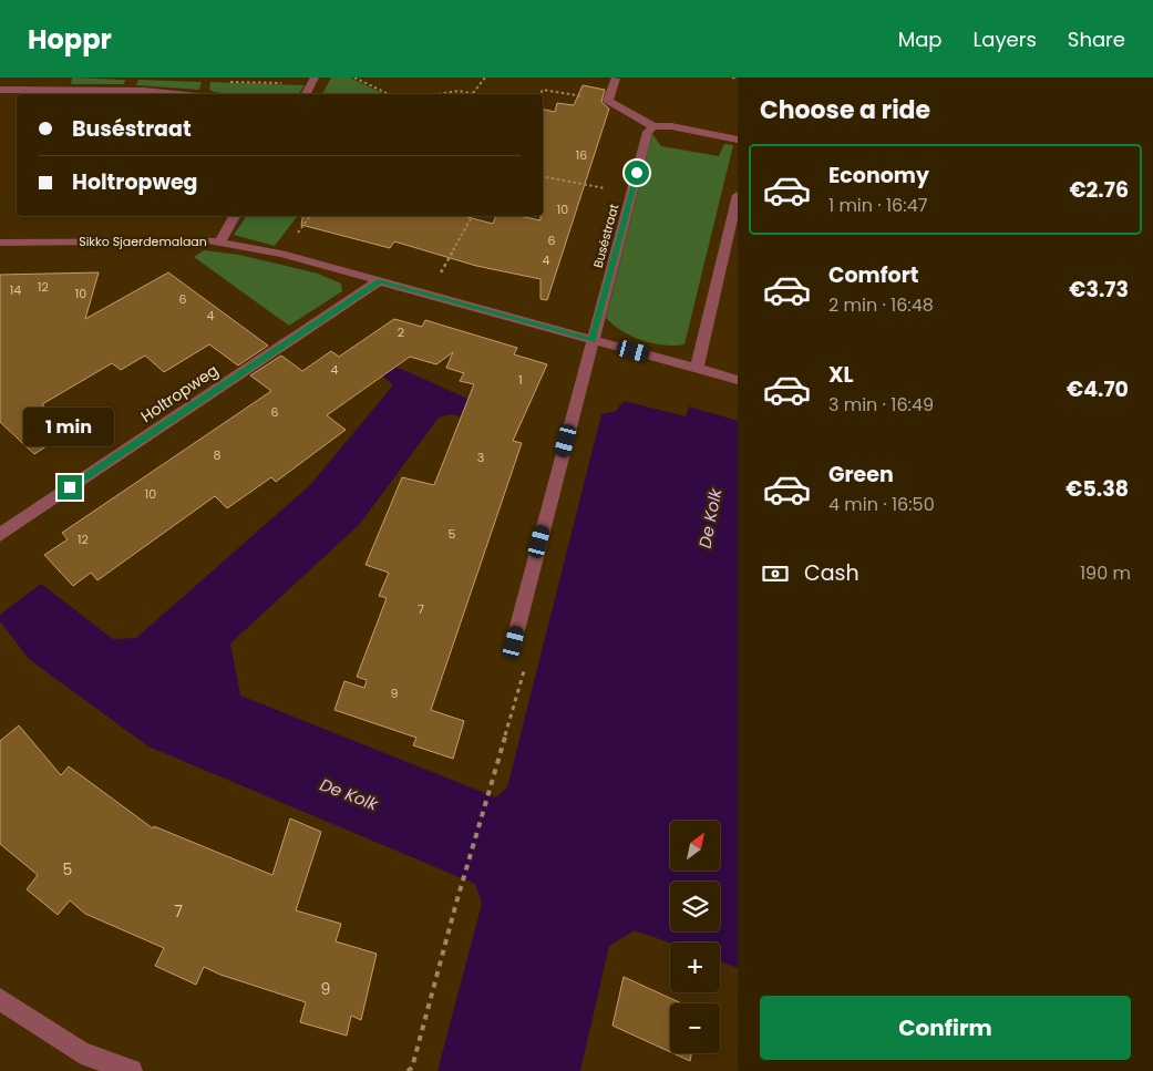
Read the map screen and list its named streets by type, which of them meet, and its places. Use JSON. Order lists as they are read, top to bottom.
{
  "streets": {
    "street": ["Buséstraat", "Sikko Sjaerdemalaan", "Holtropweg"]
  },
  "crossings": [
    ["Buséstraat", "Sikko Sjaerdemalaan"],
    ["Sikko Sjaerdemalaan", "Holtropweg"]
  ],
  "water": ["De Kolk"],
  "house_numbers": [
    "16",
    "10",
    "6",
    "4",
    "12",
    "14",
    "10",
    "6",
    "4",
    "2",
    "4",
    "1",
    "6",
    "8",
    "3",
    "10",
    "5",
    "12",
    "7",
    "9",
    "5",
    "7",
    "9"
  ],
  "north": "top right",
  "page": {
    "header": "Hoppr",
    "nav": ["Map", "Layers", "Share"],
    "heading": "Choose a ride",
    "banner": ["Buséstraat", "Holtropweg"],
    "list": [
      {
        "name": "Economy",
        "note": "1 min · 16:47",
        "value": "€2.76"
      },
      {
        "name": "Comfort",
        "note": "2 min · 16:48",
        "value": "€3.73"
      },
      {
        "name": "XL",
        "note": "3 min · 16:49",
        "value": "€4.70"
      },
      {
        "name": "Green",
        "note": "4 min · 16:50",
        "value": "€5.38"
      }
    ],
    "bubble": "1 min",
    "pay": ["Cash", "190 m"],
    "map_buttons": ["+", "−"],
    "buttons": "Confirm"
  }
}
